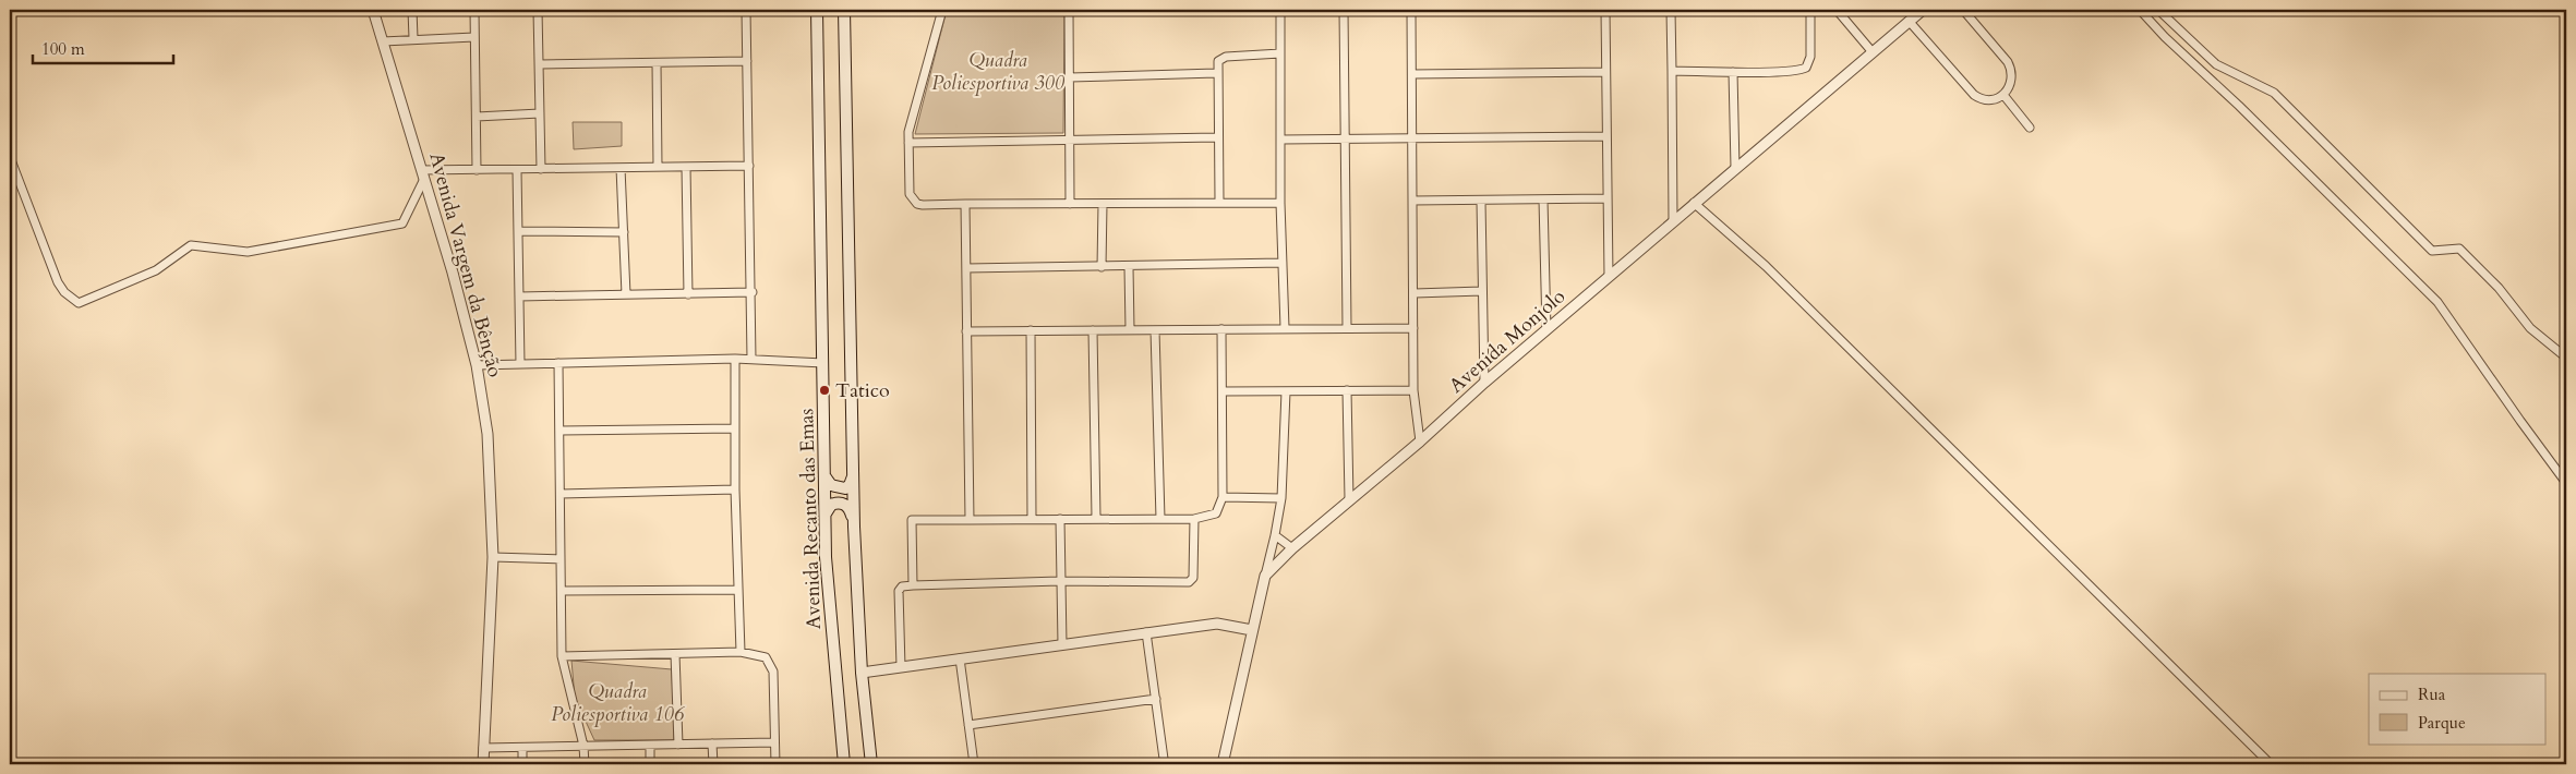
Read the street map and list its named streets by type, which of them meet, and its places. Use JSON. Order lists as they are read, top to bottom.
{
  "streets": {
    "main road": ["Avenida Recanto das Emas"],
    "street": ["Avenida Vargem da Bênção", "Avenida Monjolo"]
  },
  "parks": ["Quadra Poliesportiva 300", "Quadra Poliesportiva 106"],
  "places": ["Tatico"],
  "legend": ["Rua", "Parque"],
  "scale_bar": "100 m"
}
